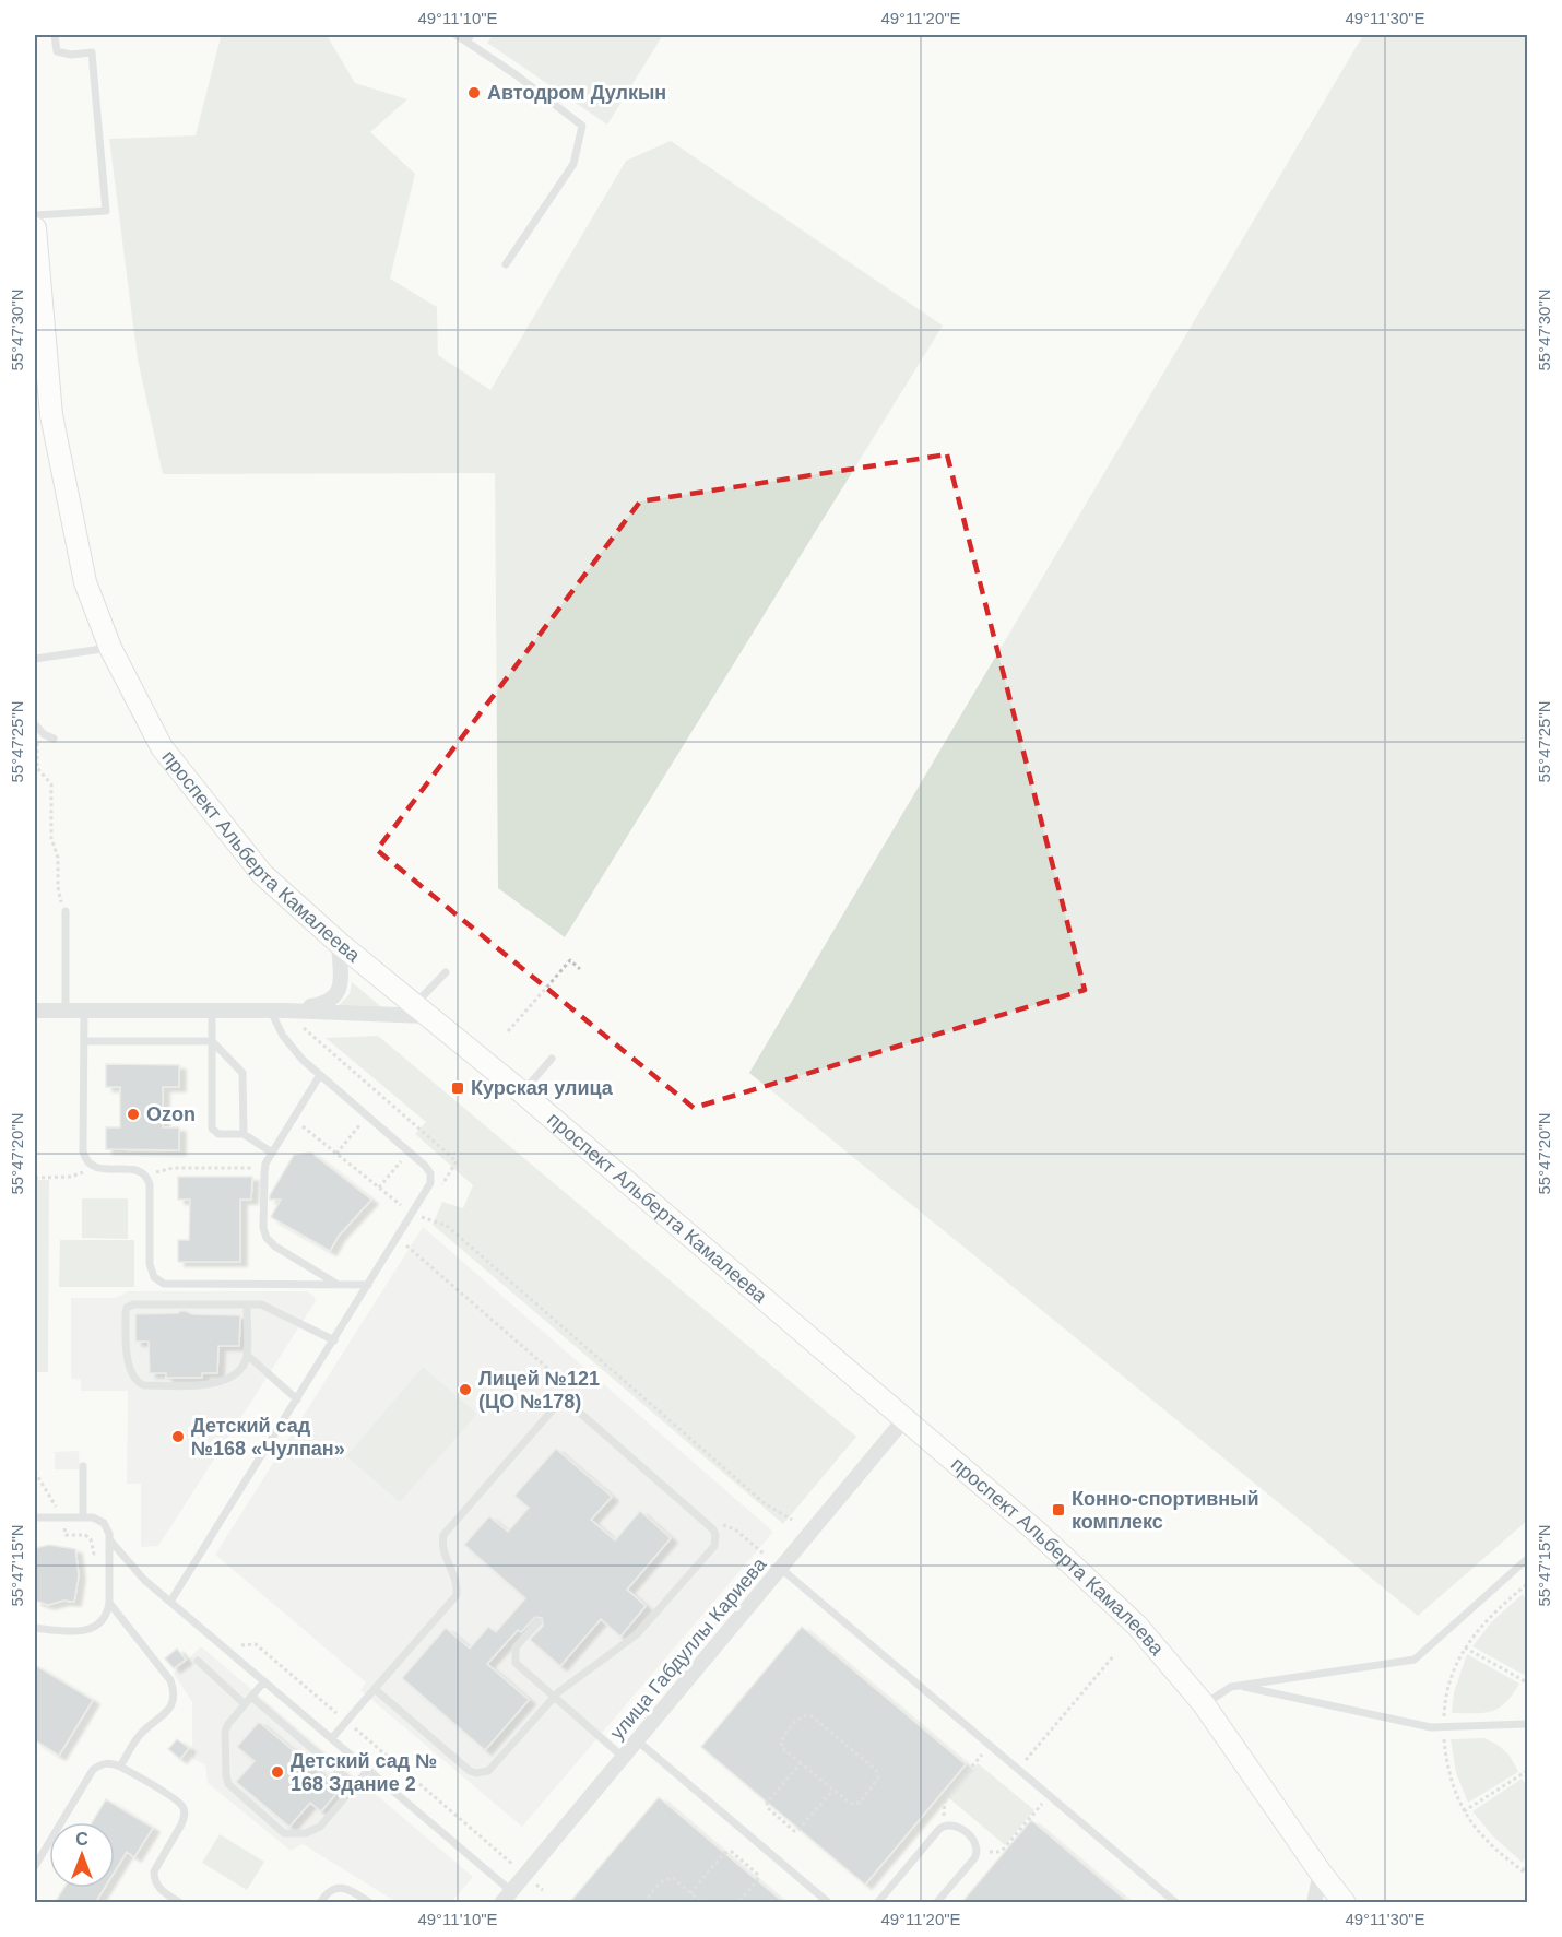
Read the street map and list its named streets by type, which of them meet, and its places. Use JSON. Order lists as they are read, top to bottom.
{
  "streets": {
    "main road": ["проспект Альберта Камалеева"],
    "street": ["улица Габдуллы Кариева"]
  },
  "crossings": [
    ["проспект Альберта Камалеева", "улица Габдуллы Кариева"]
  ],
  "places": {
    "other": [
      "Автодром Дулкын",
      "Ozon",
      "Лицей №121 (ЦО №178)",
      "Детский сад №168 «Чулпан»",
      "Детский сад № 168 Здание 2"
    ],
    "transit": ["Курская улица", "Конно-спортивный комплекс"]
  },
  "north": "top",
  "coordinates": [
    "49°11'10\"E",
    "49°11'20\"E",
    "49°11'30\"E",
    "55°47'30\"N",
    "55°47'25\"N",
    "55°47'20\"N",
    "55°47'15\"N"
  ]
}
